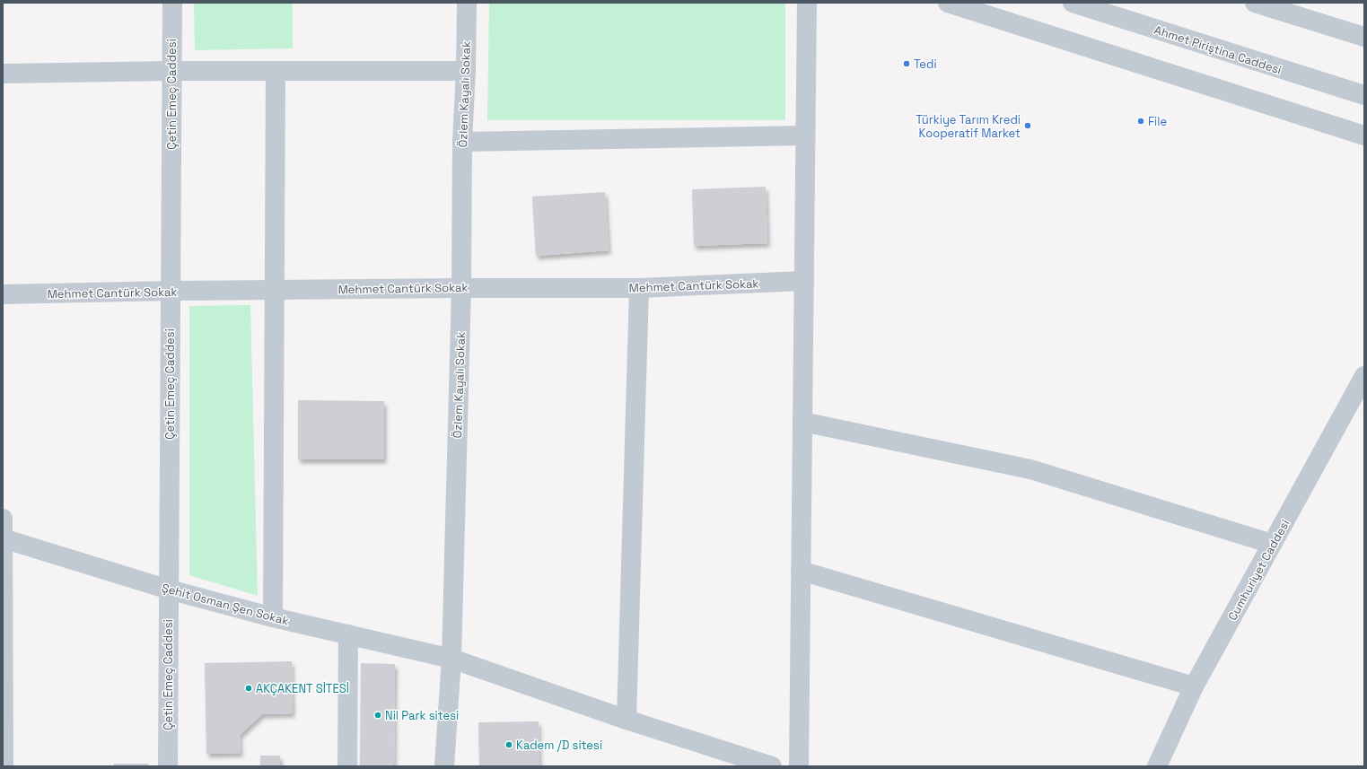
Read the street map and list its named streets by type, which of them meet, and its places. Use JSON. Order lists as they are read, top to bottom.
{
  "streets": {
    "street": [
      "Ahmet Piriştina Caddesi",
      "Çetin Emeç Caddesi",
      "Özlem Kayalı Sokak",
      "Mehmet Cantürk Sokak",
      "Cumhuriyet Caddesi",
      "Şehit Osman Şen Sokak"
    ]
  },
  "crossings": [
    ["Çetin Emeç Caddesi", "Mehmet Cantürk Sokak"],
    ["Çetin Emeç Caddesi", "Şehit Osman Şen Sokak"],
    ["Özlem Kayalı Sokak", "Mehmet Cantürk Sokak"],
    ["Özlem Kayalı Sokak", "Şehit Osman Şen Sokak"]
  ],
  "places": [
    "Tedi",
    "File",
    "Türkiye Tarım Kredi Kooperatif Market",
    "AKÇAKENT SİTESİ",
    "Nil Park sitesi",
    "Kadem /D sitesi"
  ]
}
